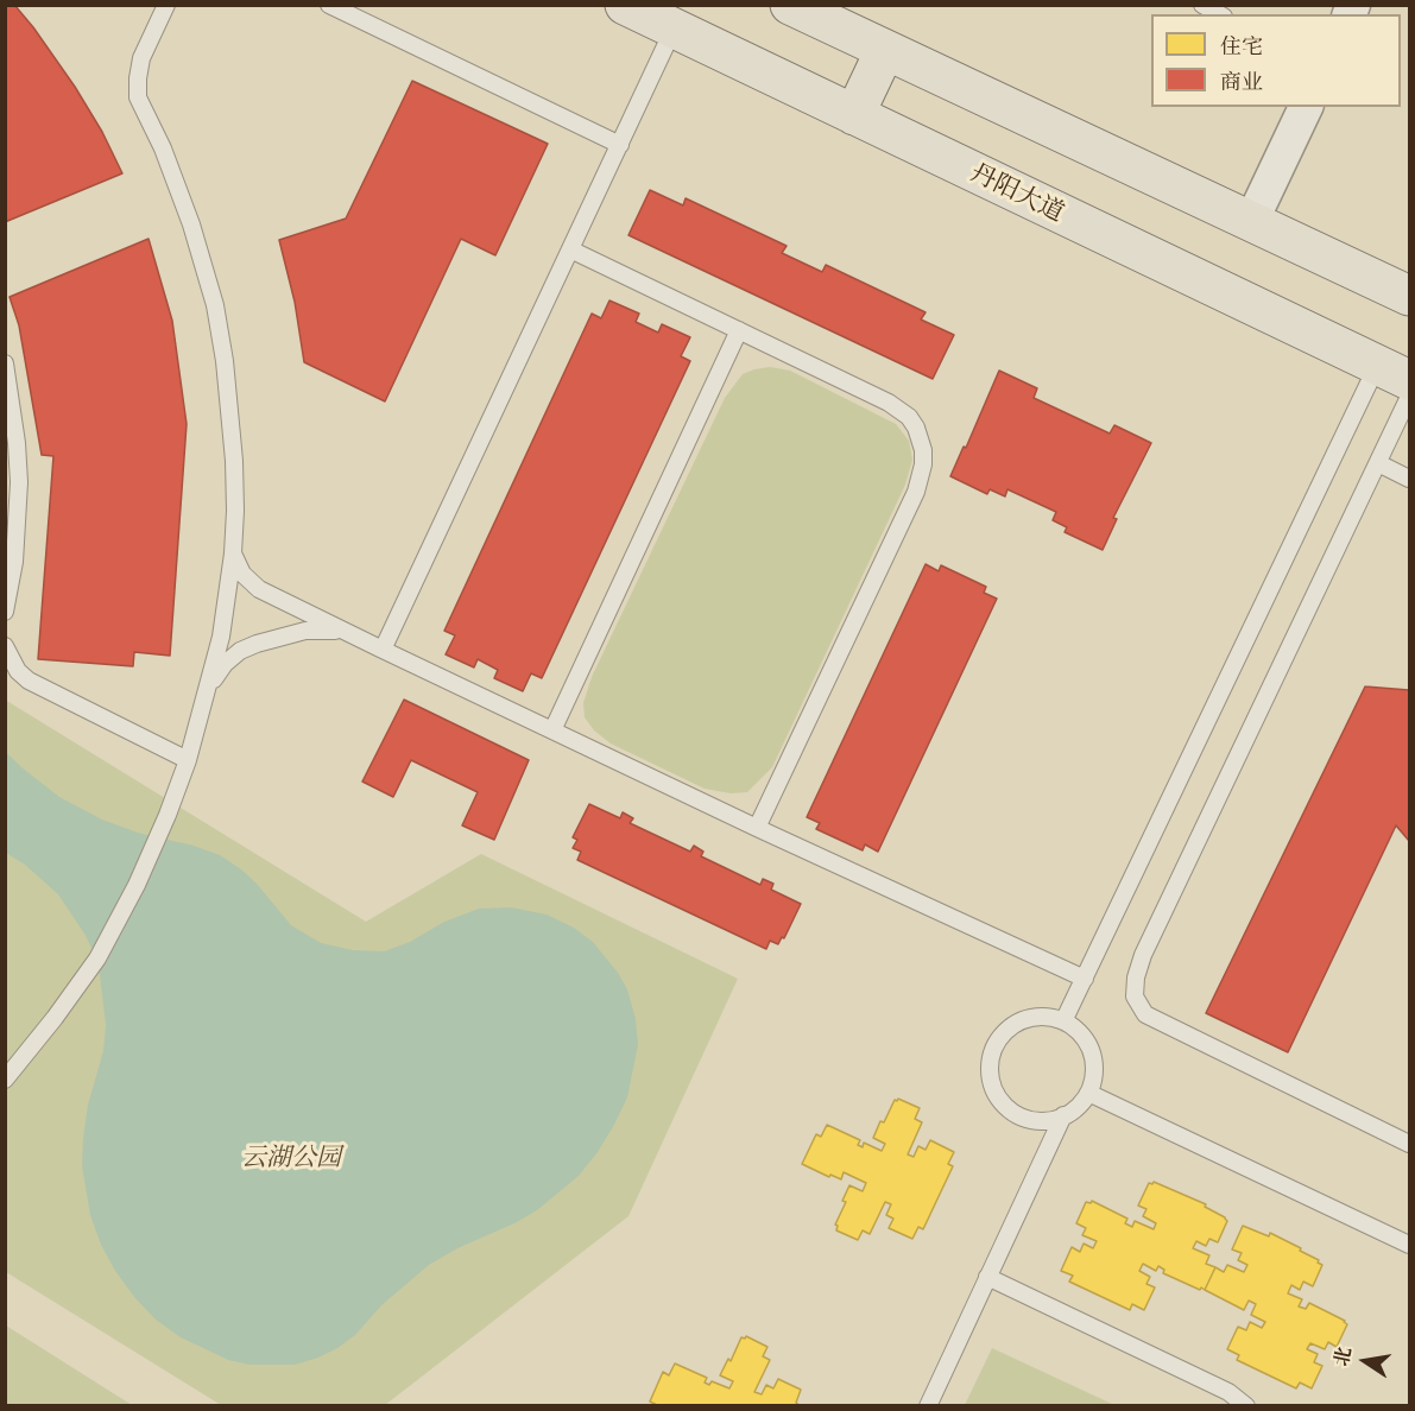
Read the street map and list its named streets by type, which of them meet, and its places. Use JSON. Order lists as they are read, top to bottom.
{
  "streets": {
    "main road": ["丹阳大道"]
  },
  "parks": ["云湖公园"],
  "legend": ["住宅", "商业"],
  "north": "left"
}
